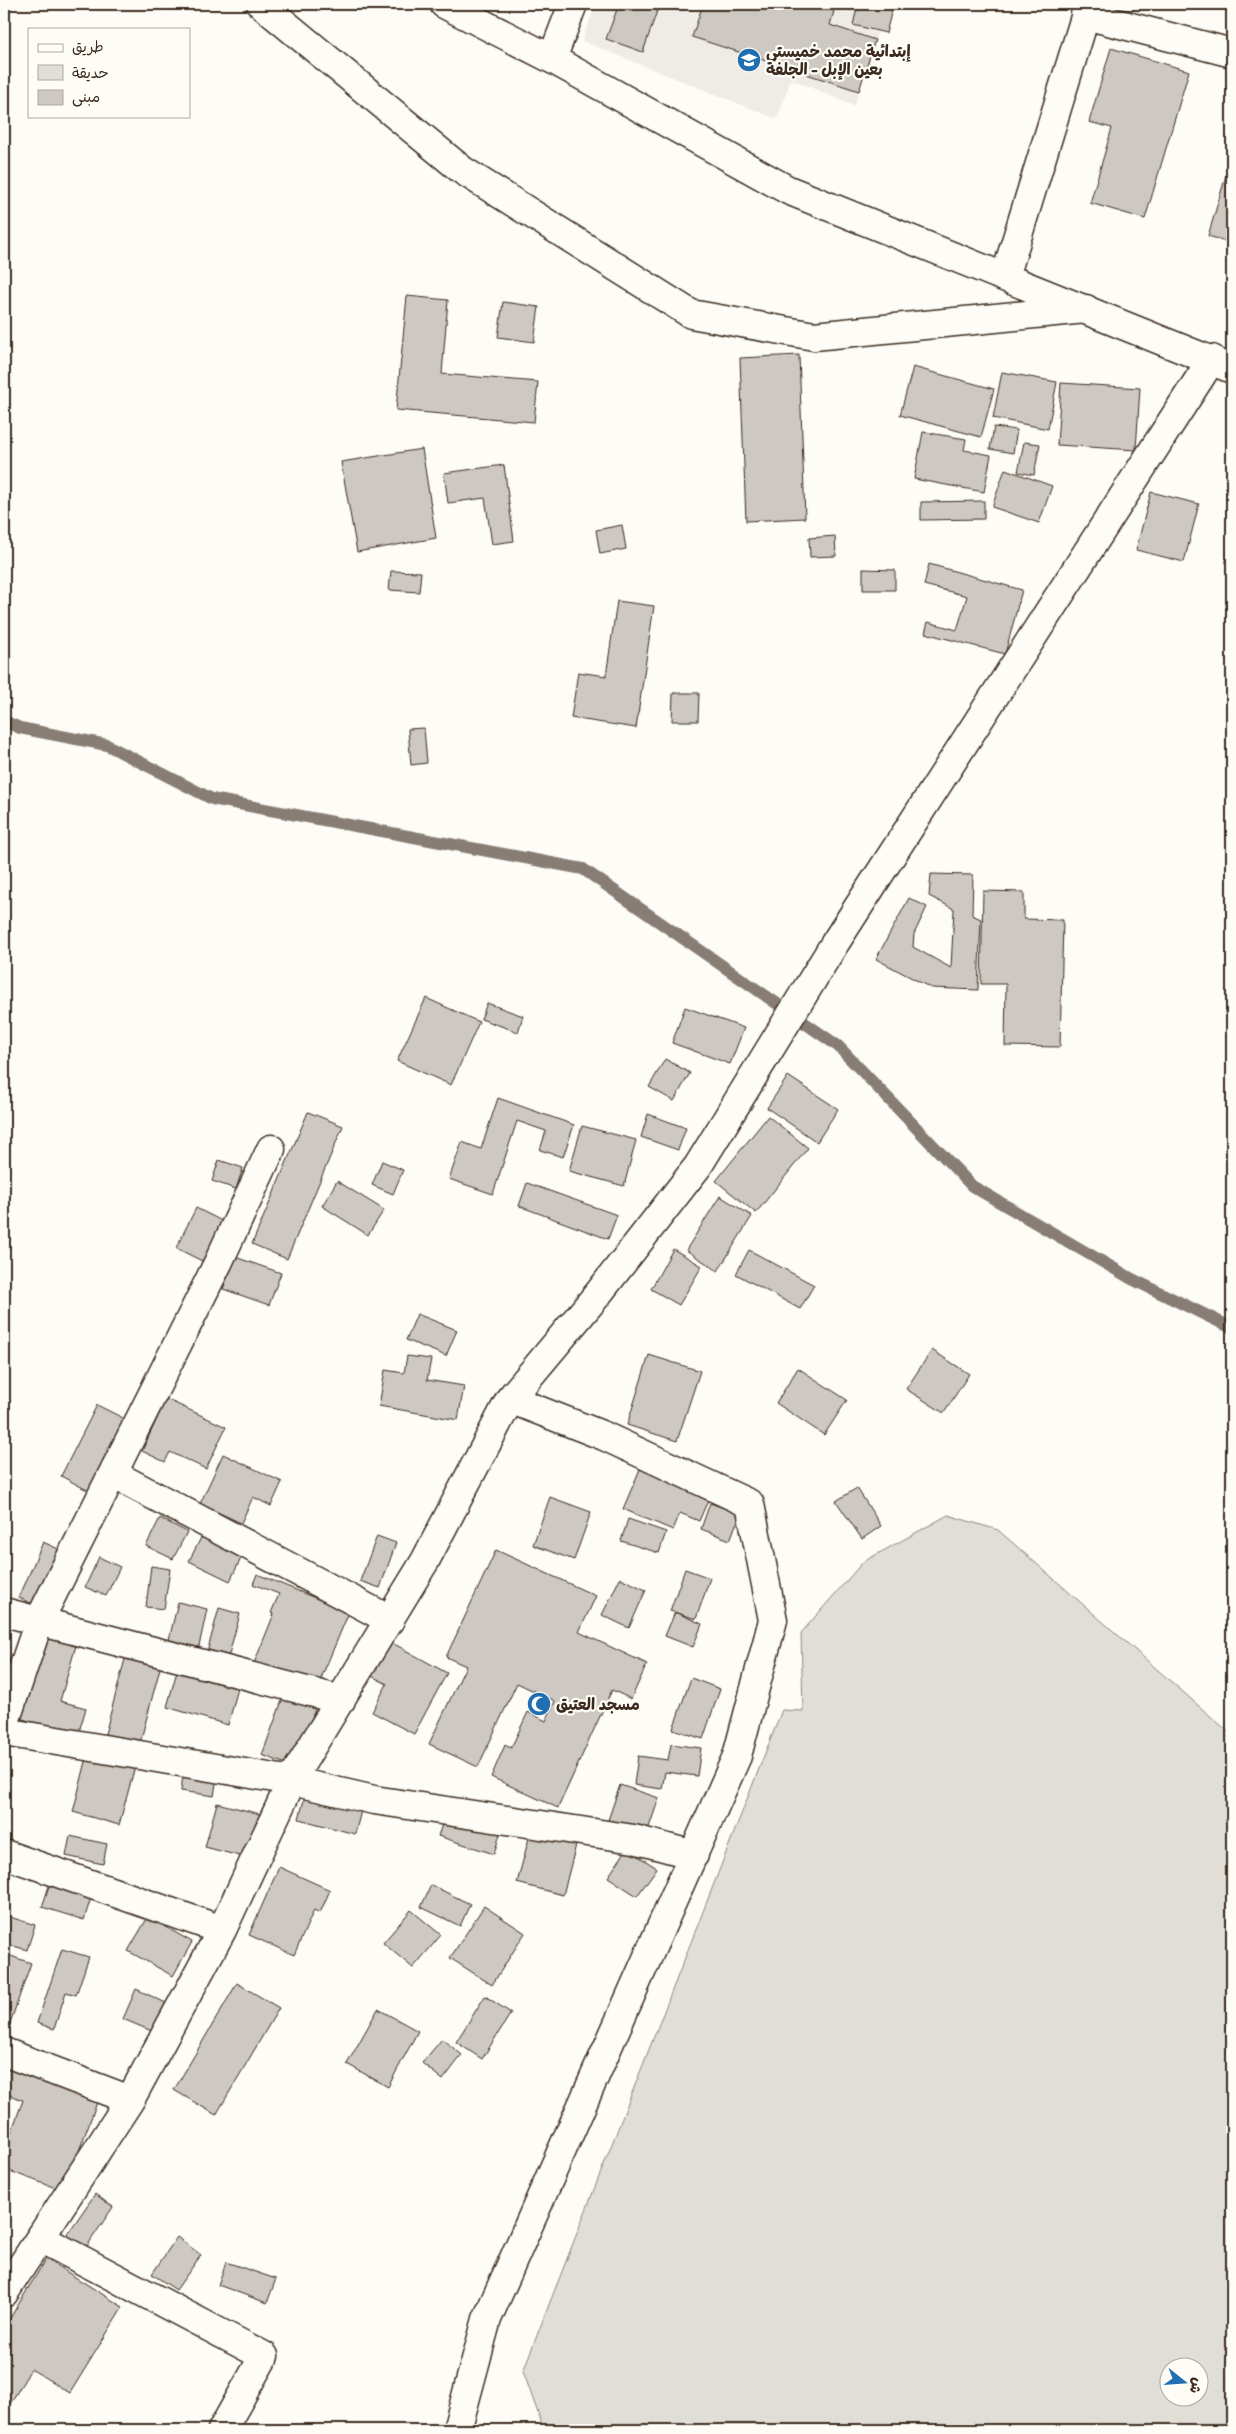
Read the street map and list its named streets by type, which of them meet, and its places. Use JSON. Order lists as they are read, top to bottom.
{
  "places": {
    "school or university": ["إبتدائية محمد خميستي بعين الإبل - الجلفة"],
    "mosque": ["مسجد العتيق"]
  },
  "legend": ["طريق", "حديقة", "مبنى"],
  "north": "right"
}
